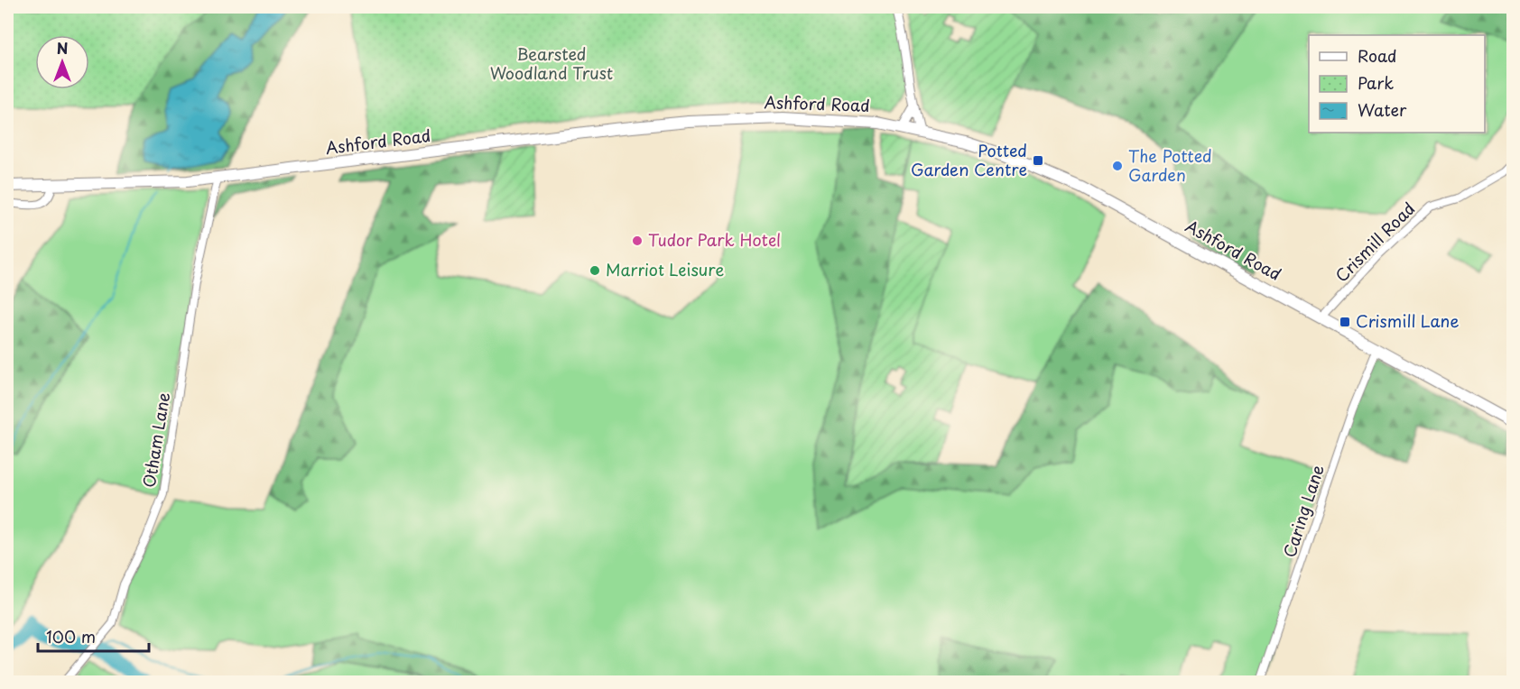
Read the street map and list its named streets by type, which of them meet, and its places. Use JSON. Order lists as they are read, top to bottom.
{
  "streets": {
    "main road": ["Ashford Road"],
    "street": ["Crismill Road", "Otham Lane", "Caring Lane"]
  },
  "crossings": [
    ["Ashford Road", "Crismill Road"],
    ["Ashford Road", "Otham Lane"],
    ["Ashford Road", "Caring Lane"]
  ],
  "parks": ["Bearsted Woodland Trust"],
  "places": {
    "transit": ["Potted Garden Centre", "Crismill Lane"],
    "other": ["The Potted Garden", "Tudor Park Hotel", "Marriot Leisure"]
  },
  "legend": ["Road", "Park", "Water"],
  "scale_bar": "100 m",
  "north": "top"
}
